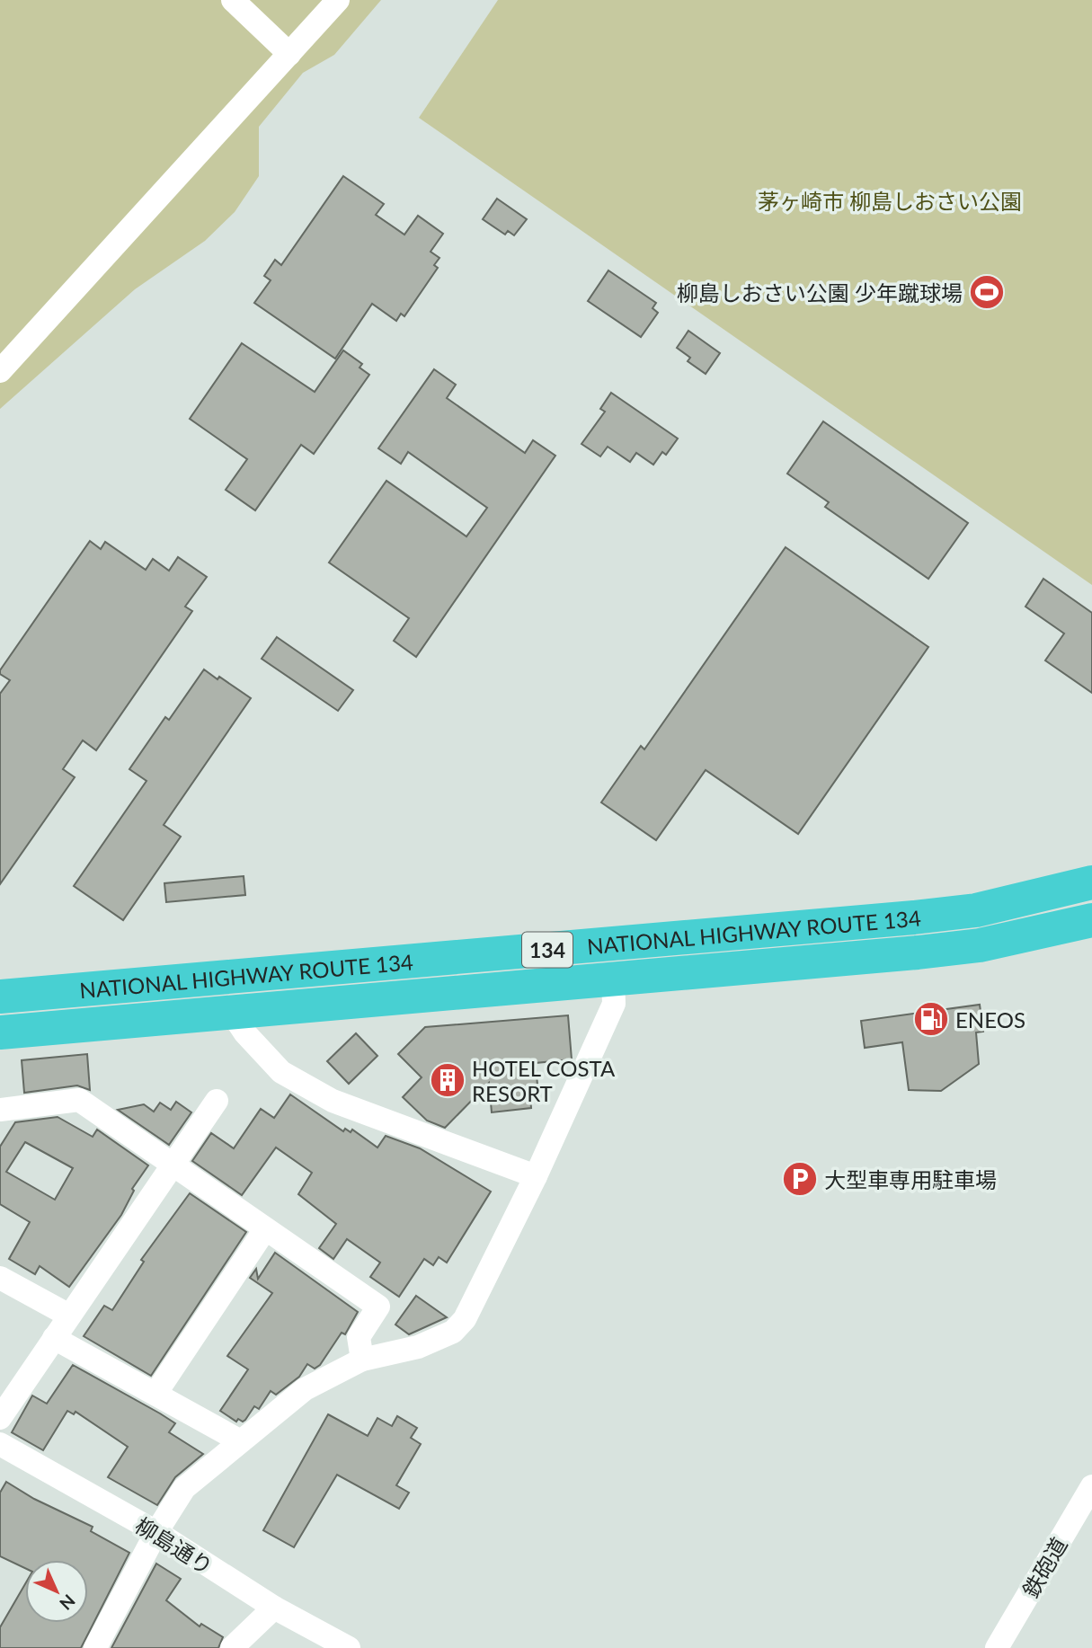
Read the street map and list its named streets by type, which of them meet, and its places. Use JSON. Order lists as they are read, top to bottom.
{
  "streets": {
    "highway": ["NATIONAL HIGHWAY ROUTE 134", "134"],
    "street": ["柳島通り", "鉄砲道"]
  },
  "parks": ["茅ヶ崎市 柳島しおさい公園"],
  "places": {
    "sports": ["柳島しおさい公園 少年蹴球場"],
    "fuel station": ["ENEOS"],
    "building": ["HOTEL COSTA RESORT"],
    "parking": ["大型車専用駐車場"]
  },
  "north": "bottom right"
}
